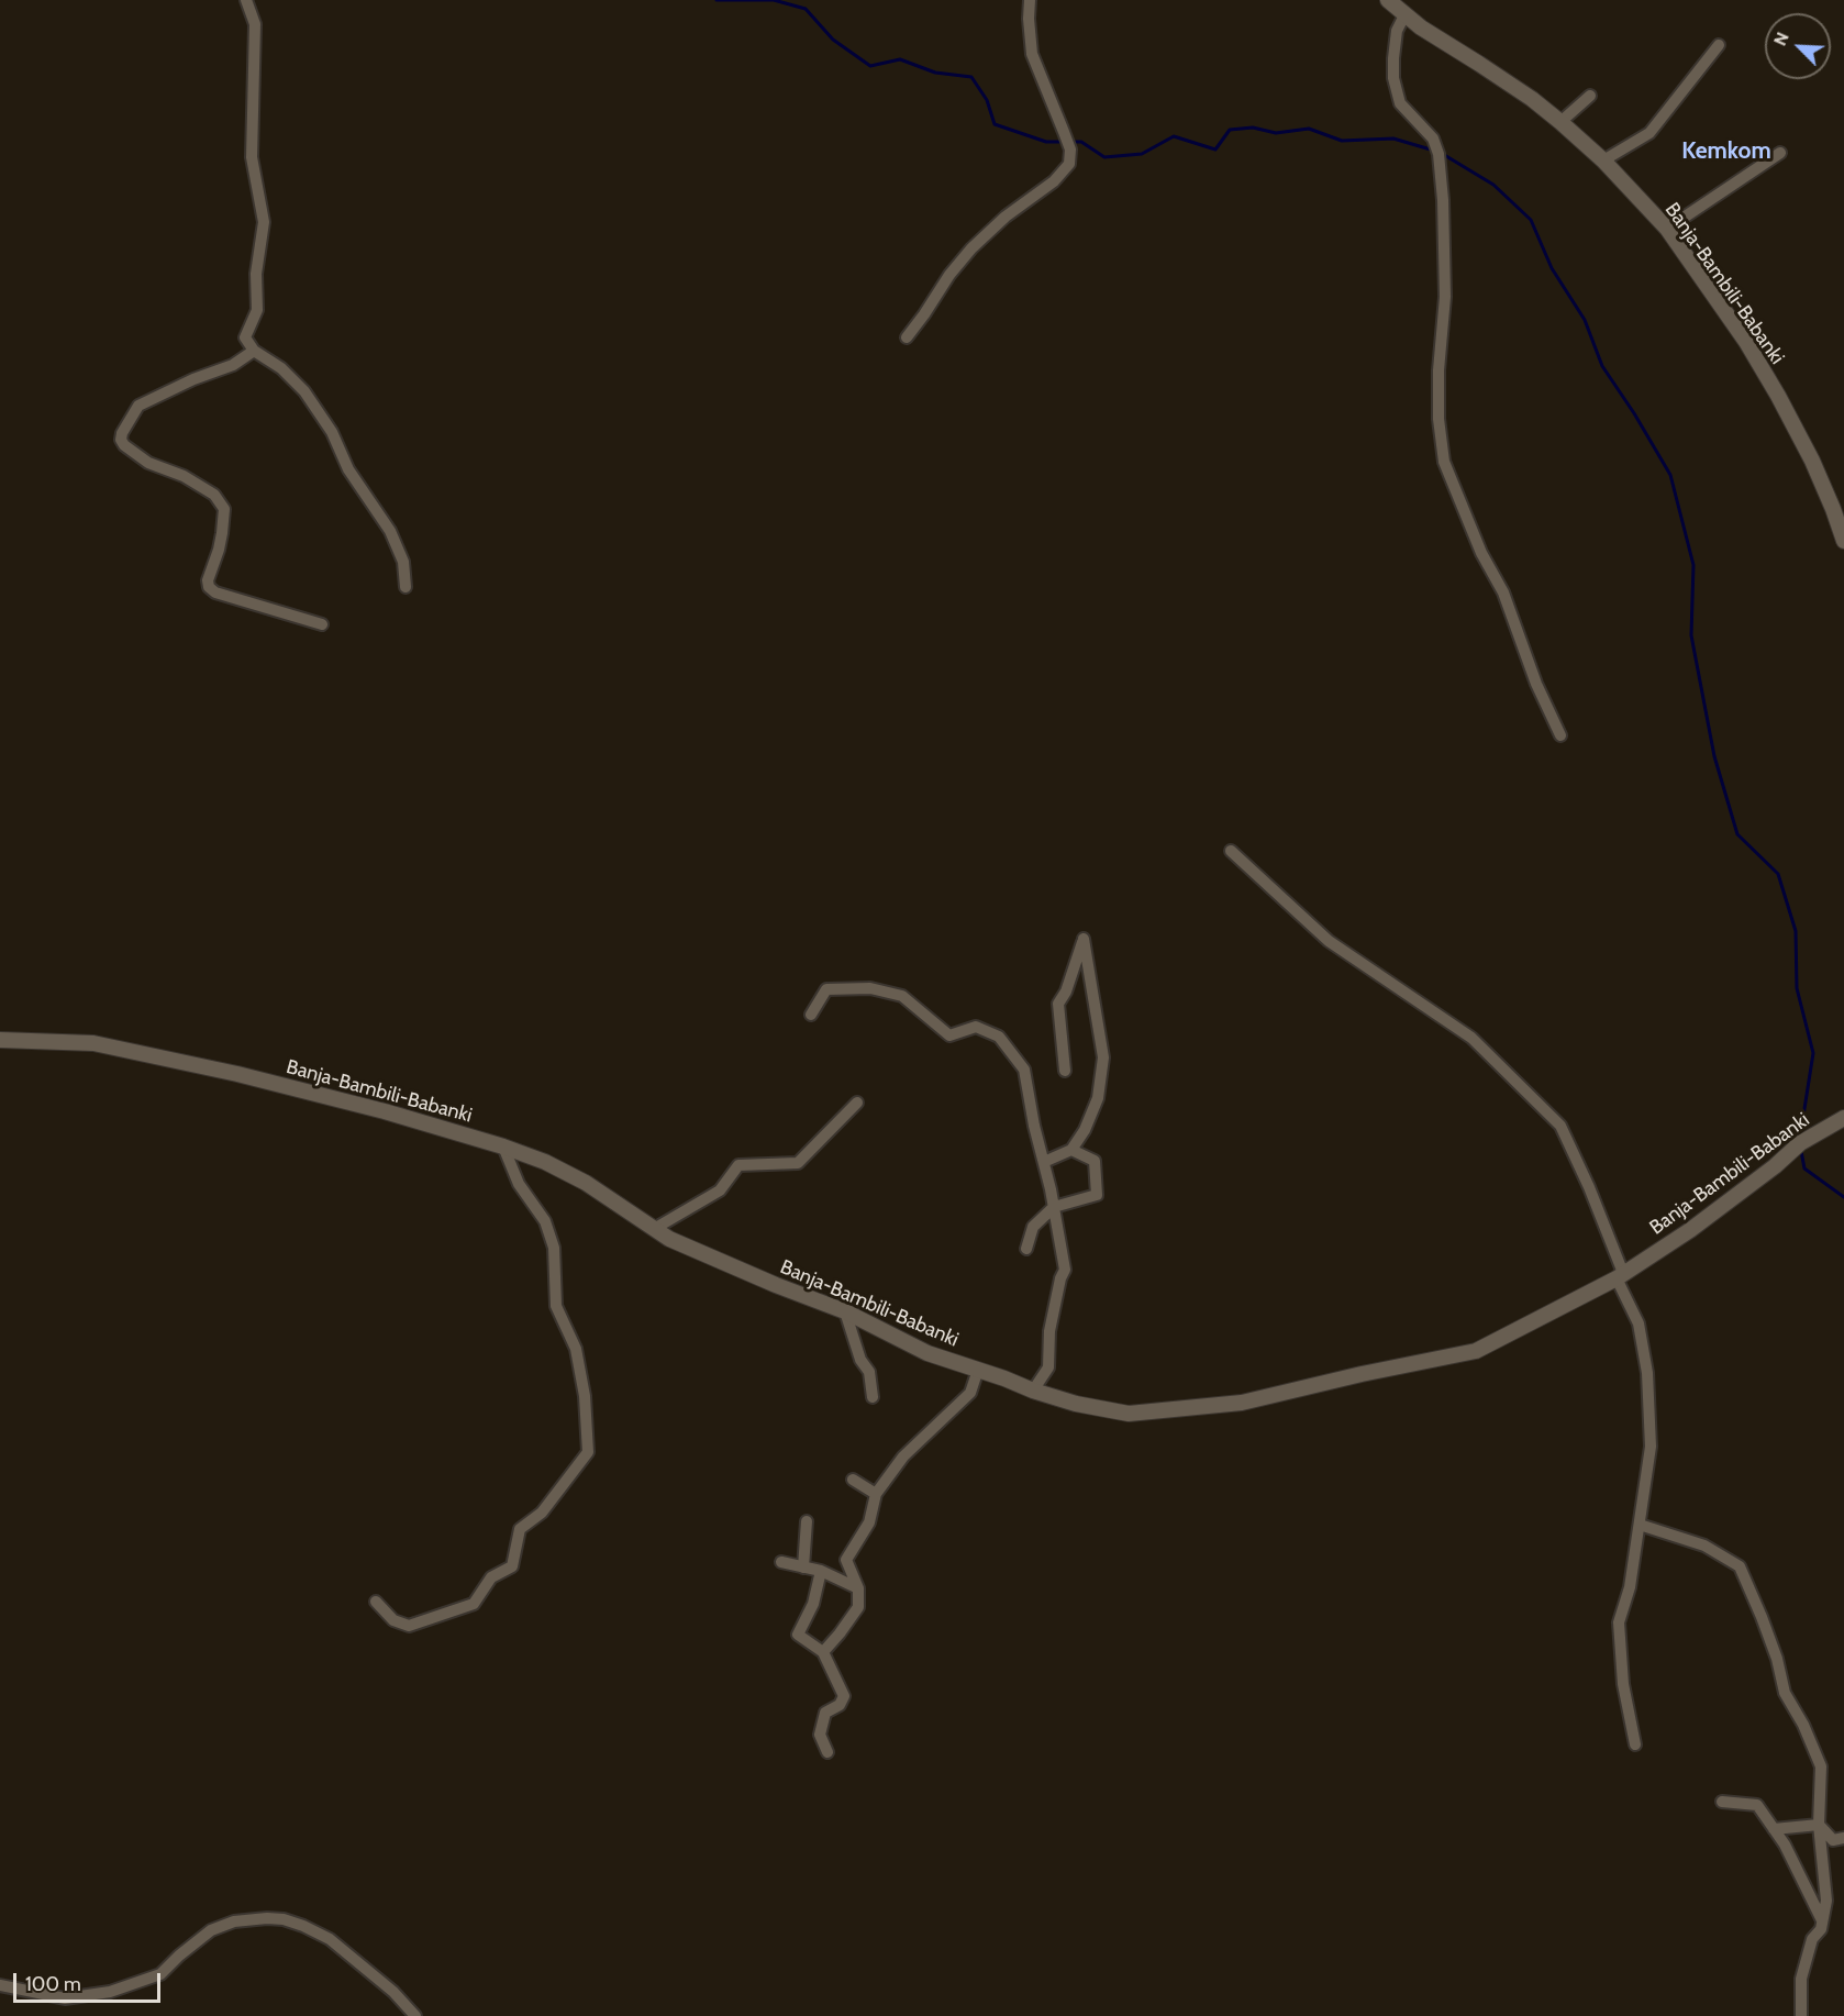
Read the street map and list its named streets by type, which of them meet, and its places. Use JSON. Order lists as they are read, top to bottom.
{
  "streets": {
    "street": ["Banja-Bambili-Babanki"]
  },
  "districts": ["Kemkom"],
  "scale_bar": "100 m",
  "north": "top left"
}
